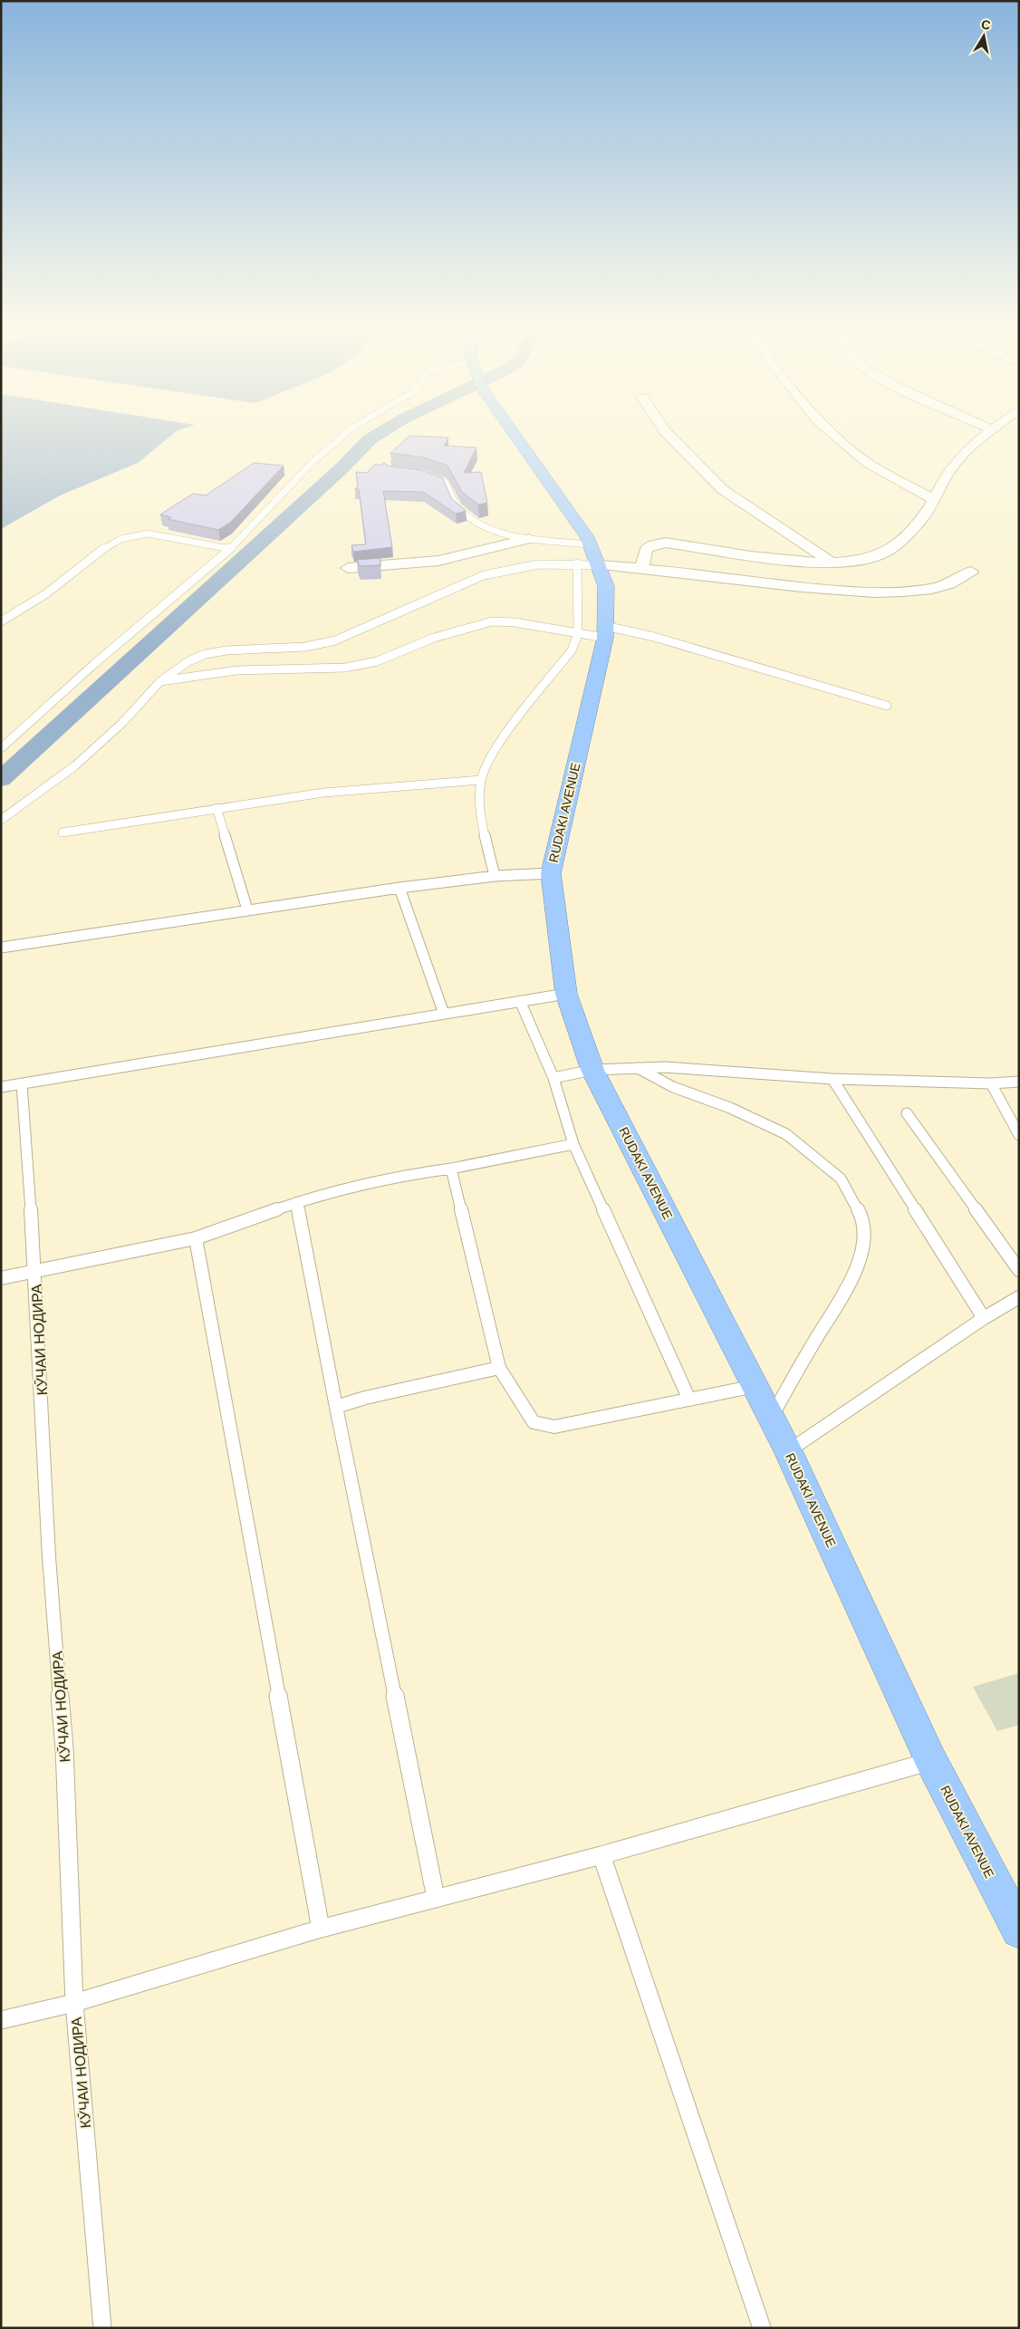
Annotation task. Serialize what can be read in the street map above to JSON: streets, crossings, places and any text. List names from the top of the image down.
{
  "streets": {
    "highway": ["RUDAKI AVENUE"],
    "lane": ["КӮЧАИ НОДИРА"]
  },
  "north": "top"
}
